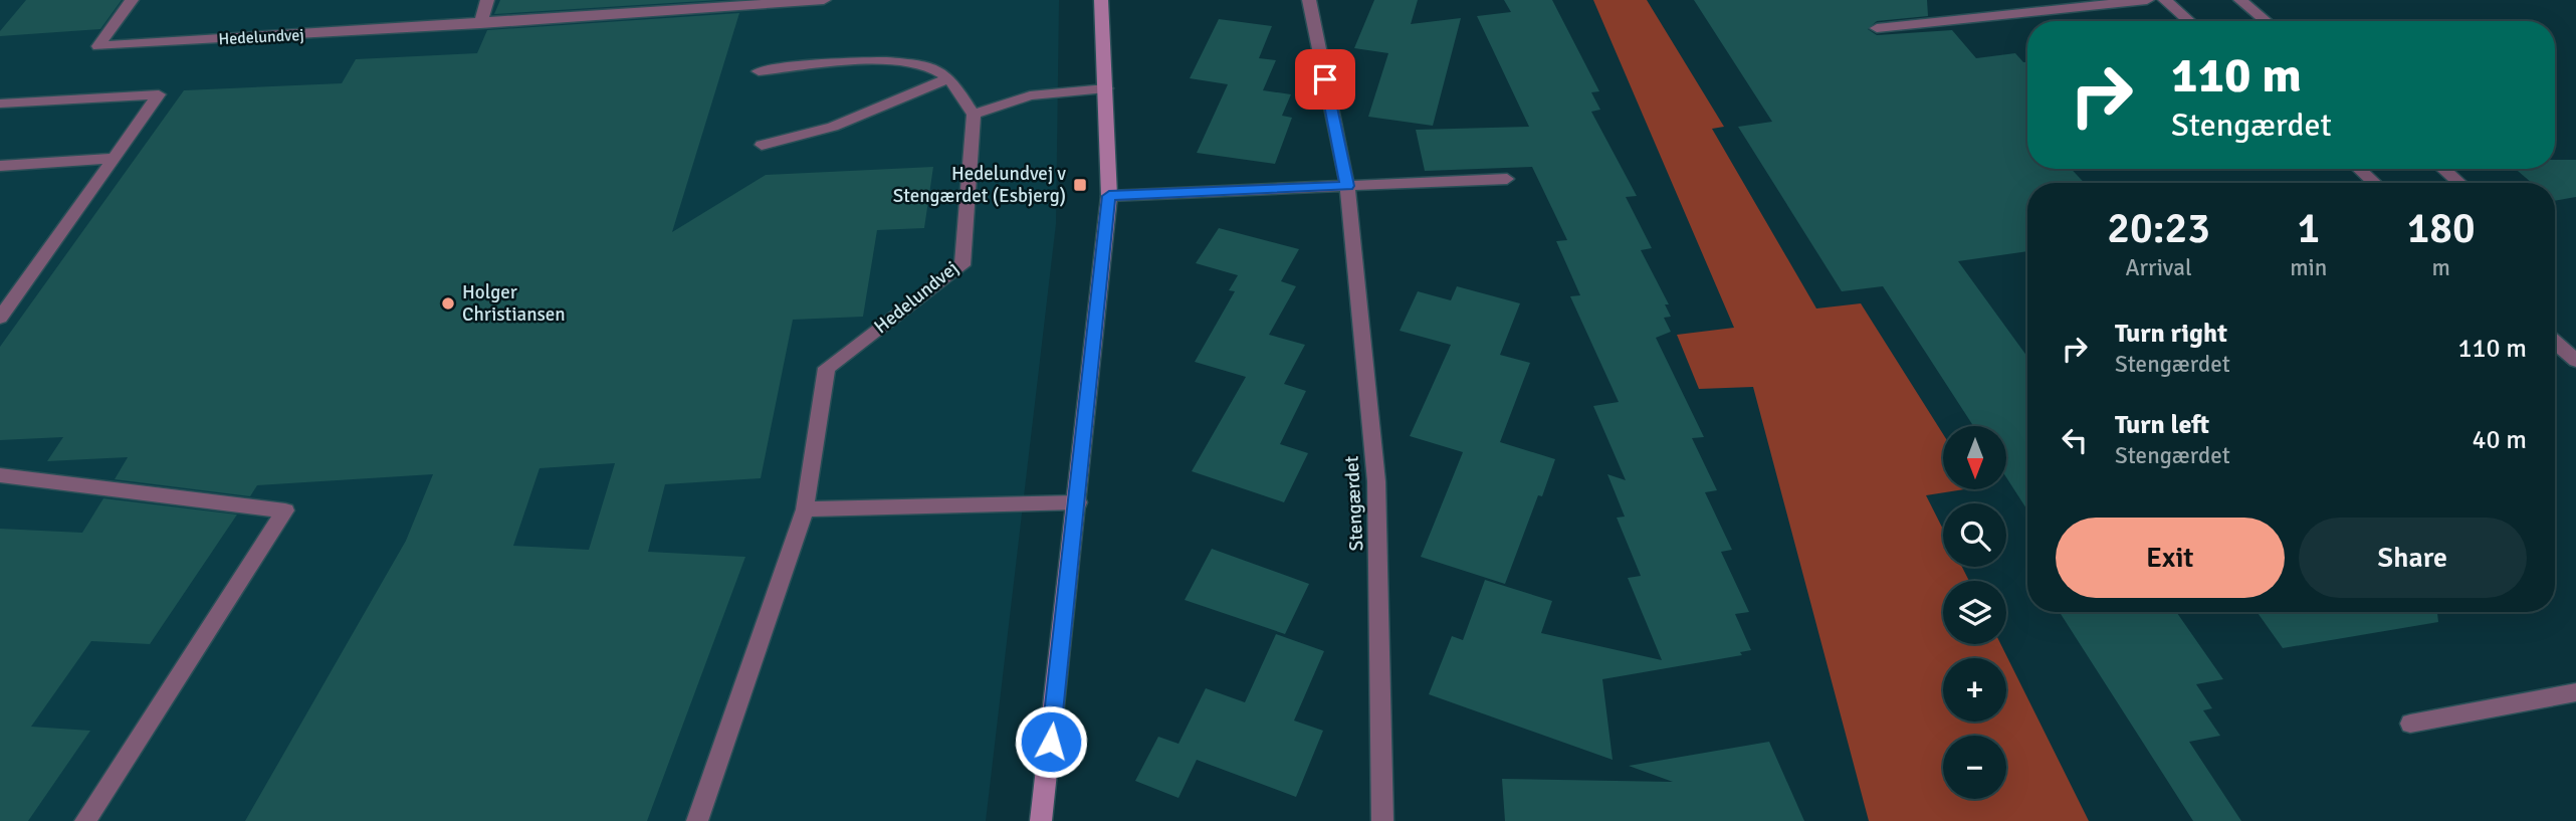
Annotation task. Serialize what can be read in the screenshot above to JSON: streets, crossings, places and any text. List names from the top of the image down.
{
  "streets": {
    "street": ["Hedelundvej", "Stengærdet"]
  },
  "places": {
    "transit": ["Hedelundvej v Stengærdet (Esbjerg)"],
    "other": ["Holger Christiansen"]
  },
  "north": "bottom",
  "page": {
    "turn": ["110 m", "Stengærdet"],
    "eta": [
      "20:23",
      "Arrival",
      "1",
      "min",
      "180",
      "m"
    ],
    "list": [
      {
        "name": "Turn right",
        "note": "Stengærdet",
        "value": "110 m"
      },
      {
        "name": "Turn left",
        "note": "Stengærdet",
        "value": "40 m"
      }
    ],
    "map_buttons": ["+", "−"],
    "buttons": ["Exit", "Share"]
  }
}
